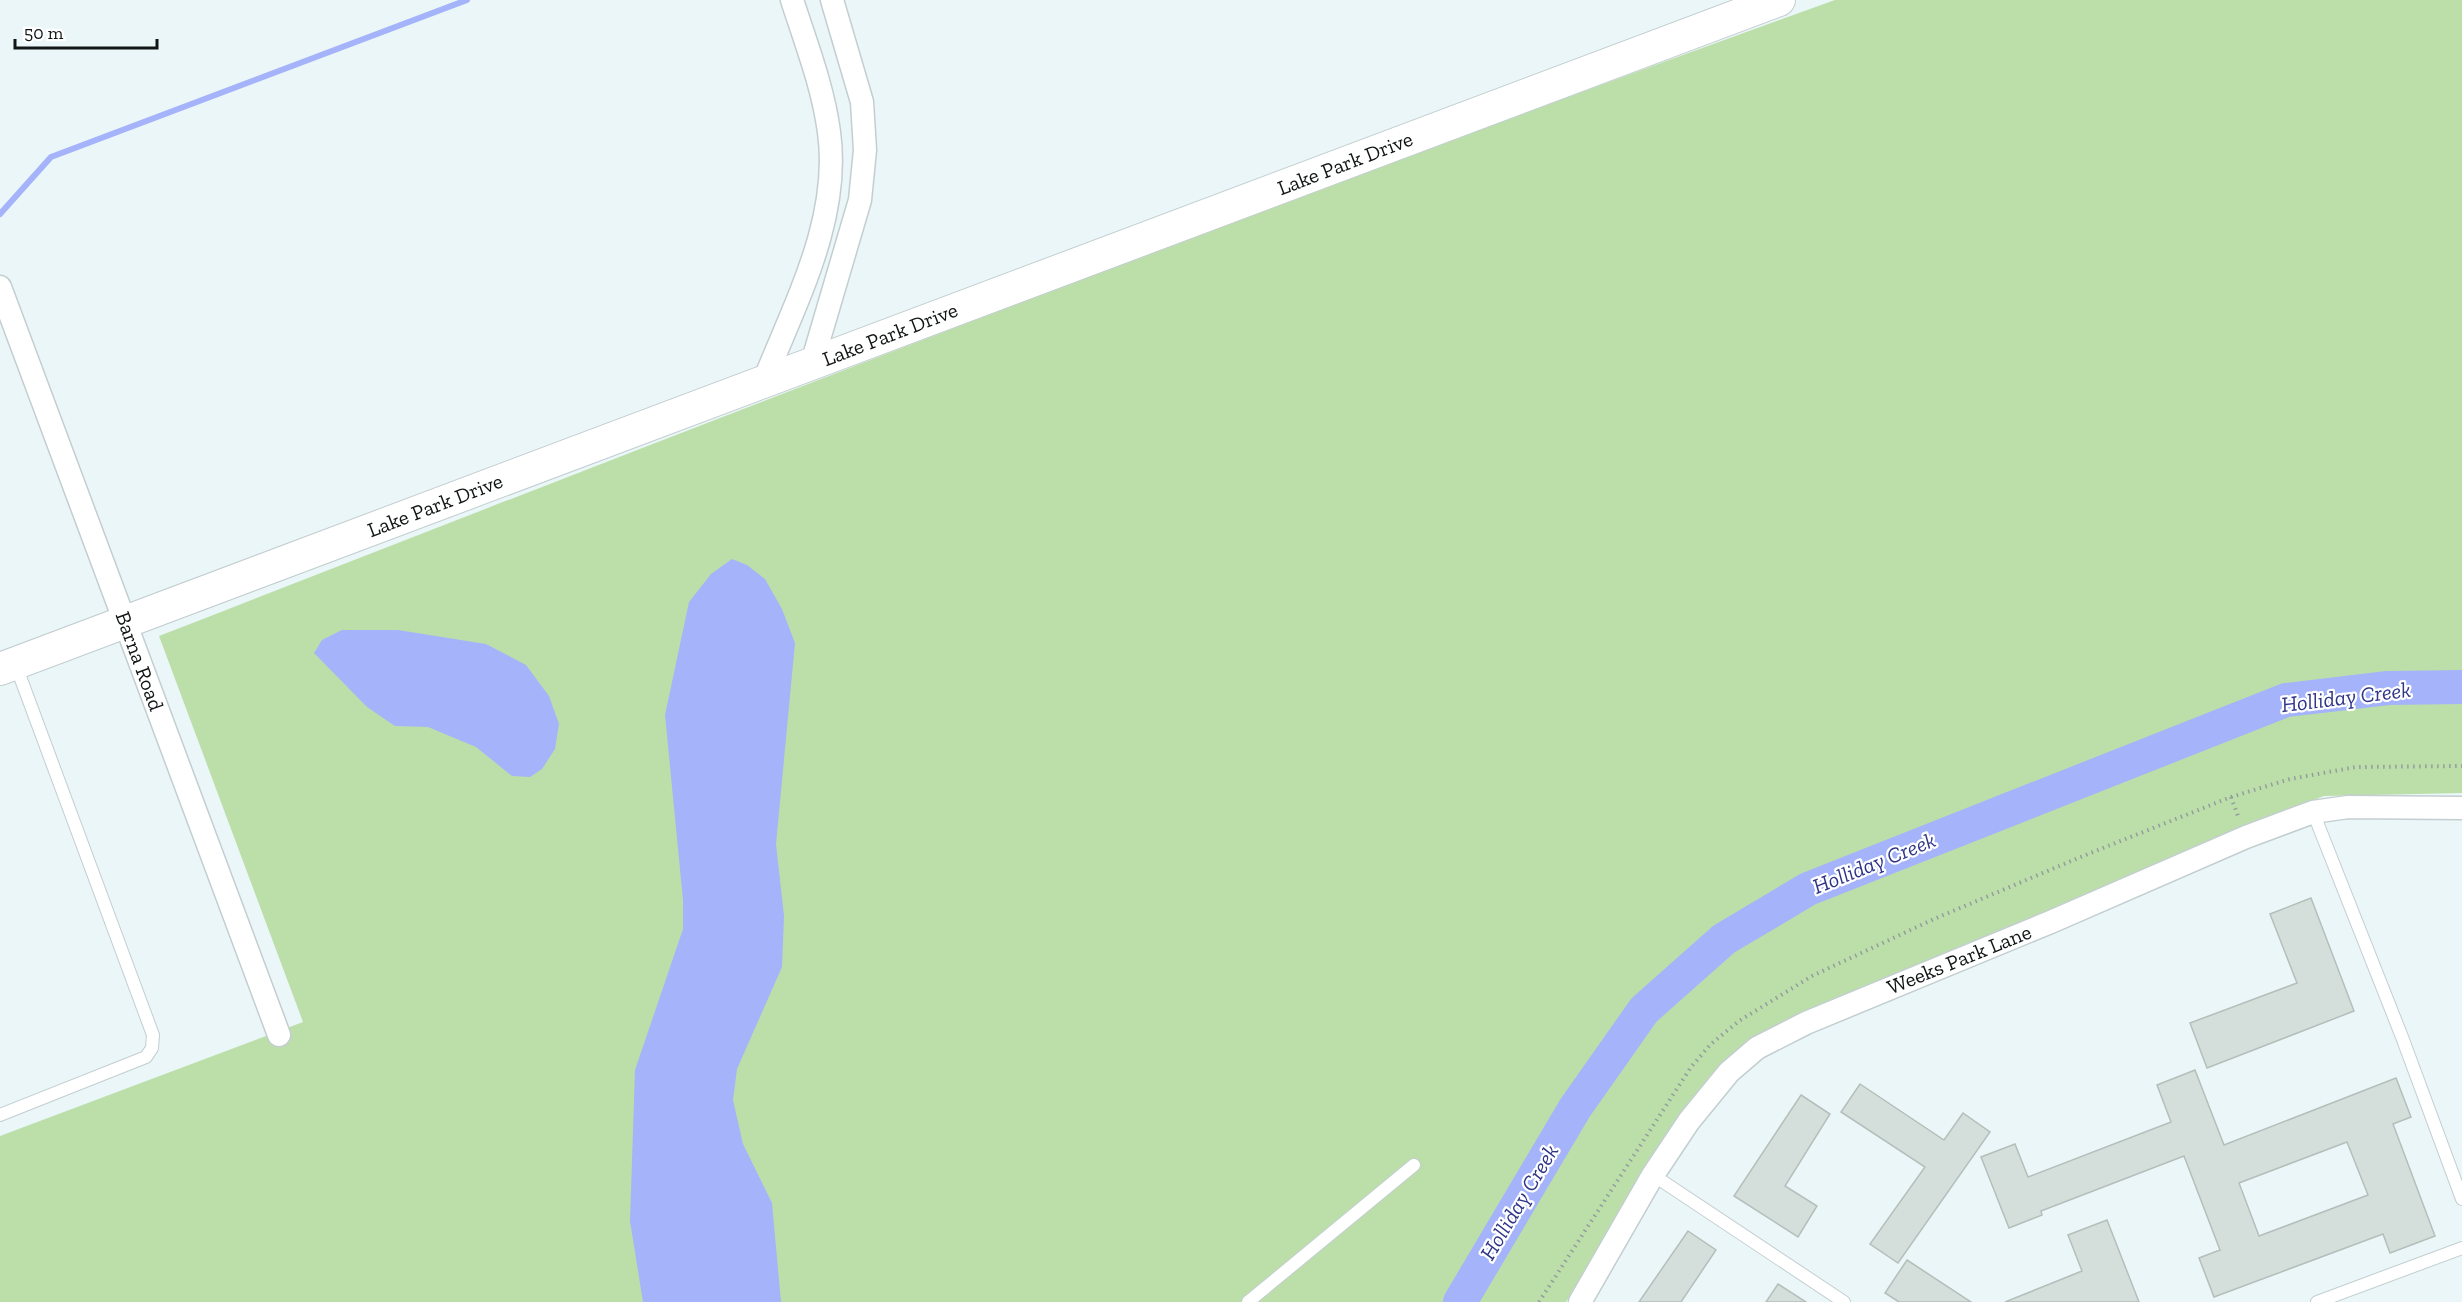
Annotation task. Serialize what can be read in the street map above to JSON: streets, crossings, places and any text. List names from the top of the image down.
{
  "streets": {
    "street": ["Lake Park Drive", "Barna Road", "Weeks Park Lane"]
  },
  "crossings": [
    ["Lake Park Drive", "Barna Road"]
  ],
  "water": ["Holliday Creek"],
  "scale_bar": "50 m"
}
